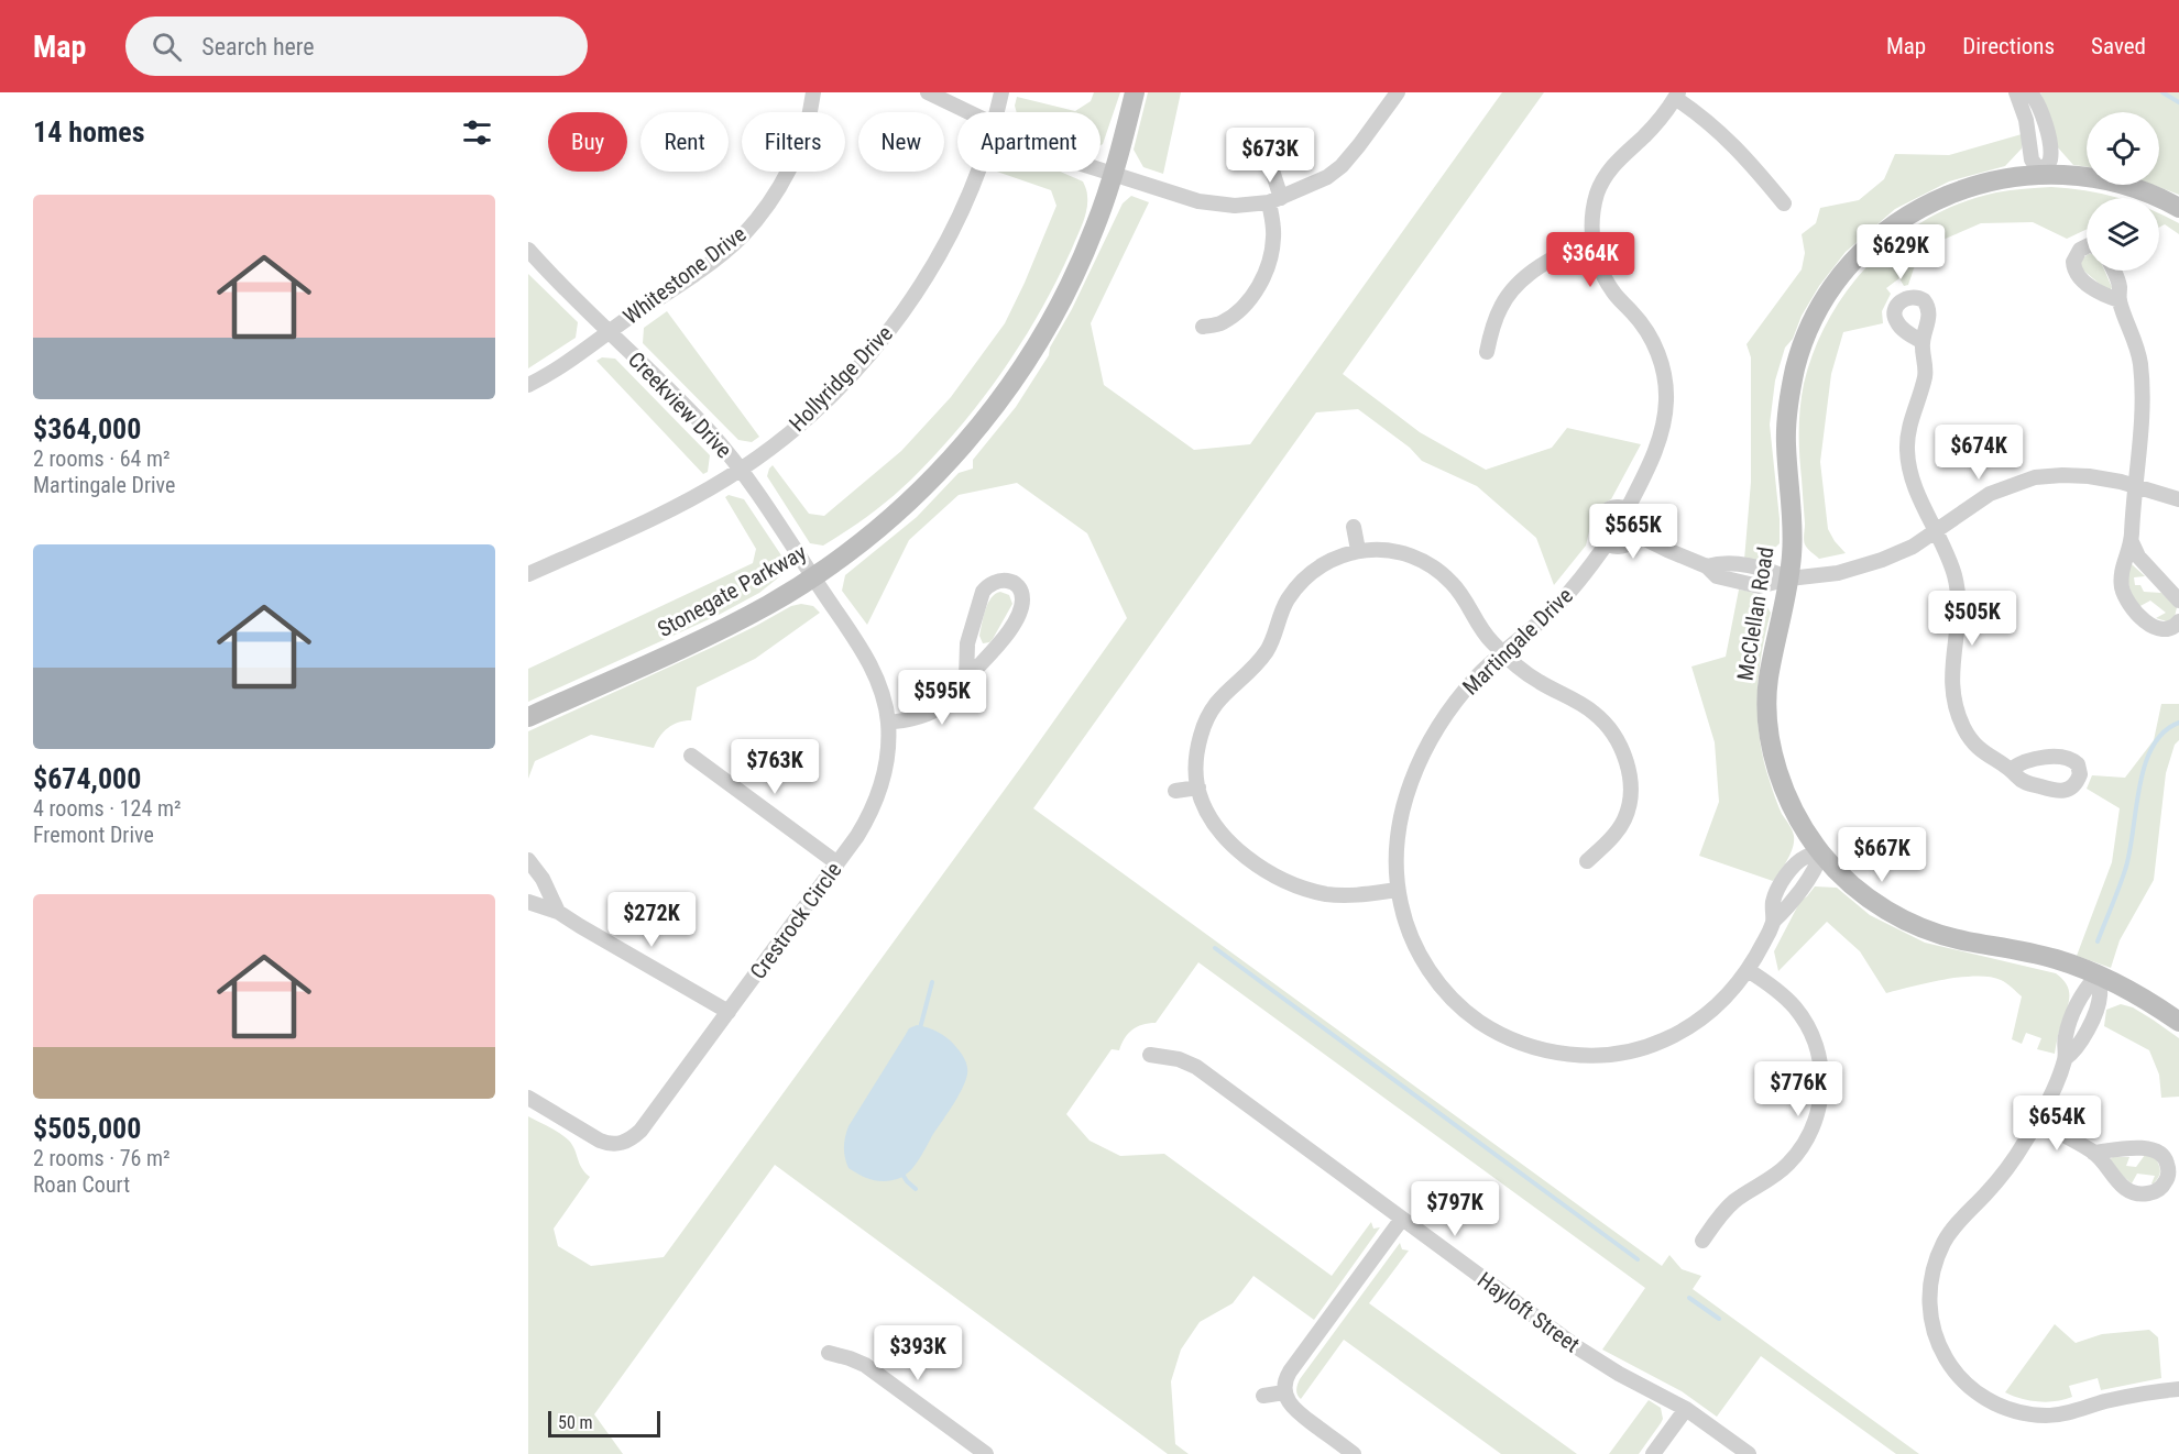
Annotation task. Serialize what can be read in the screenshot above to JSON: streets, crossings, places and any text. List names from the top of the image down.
{
  "streets": {
    "street": [
      "Whitestone Drive",
      "Hollyridge Drive",
      "Creekview Drive",
      "Stonegate Parkway",
      "McClellan Road",
      "Martingale Drive",
      "Crestrock Circle",
      "Hayloft Street"
    ]
  },
  "crossings": [
    ["Whitestone Drive", "Creekview Drive"],
    ["Hollyridge Drive", "Creekview Drive"],
    ["Creekview Drive", "Stonegate Parkway"],
    ["Creekview Drive", "Crestrock Circle"],
    ["Stonegate Parkway", "Crestrock Circle"],
    ["McClellan Road", "Martingale Drive"]
  ],
  "scale_bar": "50 m",
  "page": {
    "header": "Map",
    "search": "Search here",
    "nav": ["Map", "Directions", "Saved"],
    "heading": "14 homes",
    "chip": [
      "Buy",
      "Rent",
      "Filters",
      "New",
      "Apartment"
    ],
    "price": [
      "$673K",
      "$629K",
      "$364K",
      "$674K",
      "$565K",
      "$505K",
      "$595K",
      "$763K",
      "$667K",
      "$272K",
      "$776K",
      "$654K",
      "$797K",
      "$393K"
    ],
    "list": [
      {
        "name": "$364,000",
        "note": "2 rooms · 64 m² · Martingale Drive"
      },
      {
        "name": "$674,000",
        "note": "4 rooms · 124 m² · Fremont Drive"
      },
      {
        "name": "$505,000",
        "note": "2 rooms · 76 m² · Roan Court"
      }
    ],
    "scale": "50 m"
  }
}
